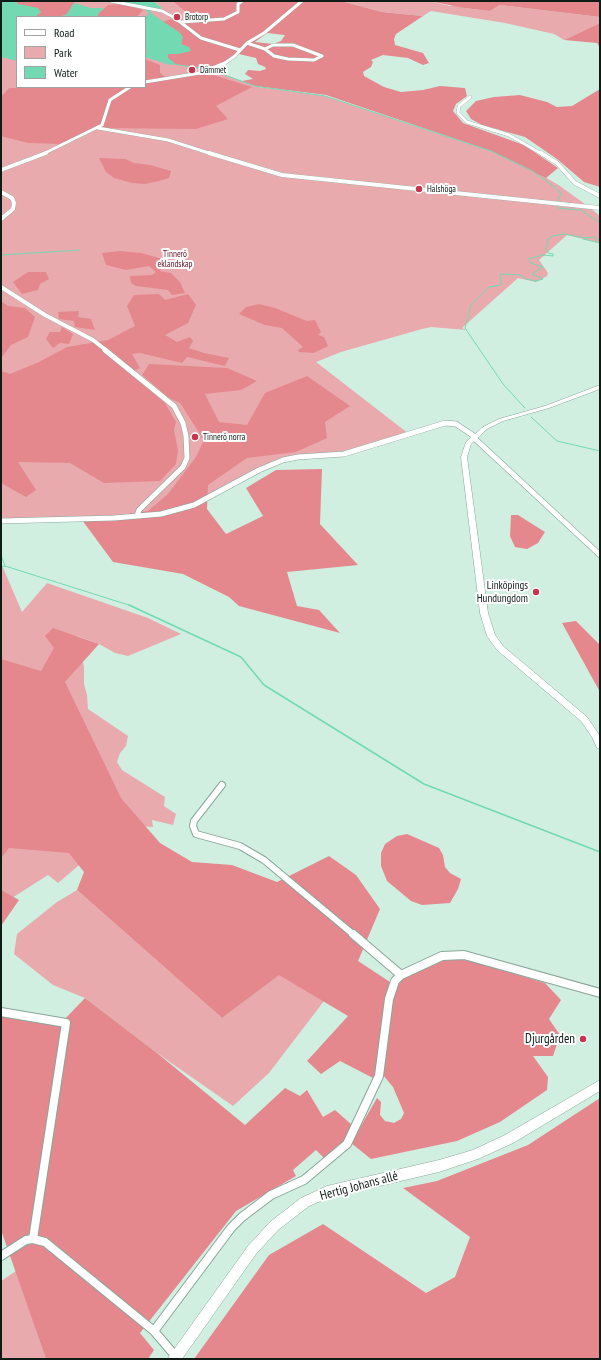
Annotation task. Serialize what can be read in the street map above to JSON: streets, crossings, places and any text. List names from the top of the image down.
{
  "streets": {
    "street": ["Hertig Johans allé"]
  },
  "parks": ["Tinnerö eklandskap"],
  "places": [
    "Brotorp",
    "Dämmet",
    "Halshöga",
    "Tinnerö norra",
    "Linköpings Hundungdom",
    "Djurgården"
  ],
  "legend": ["Road", "Park", "Water"]
}
